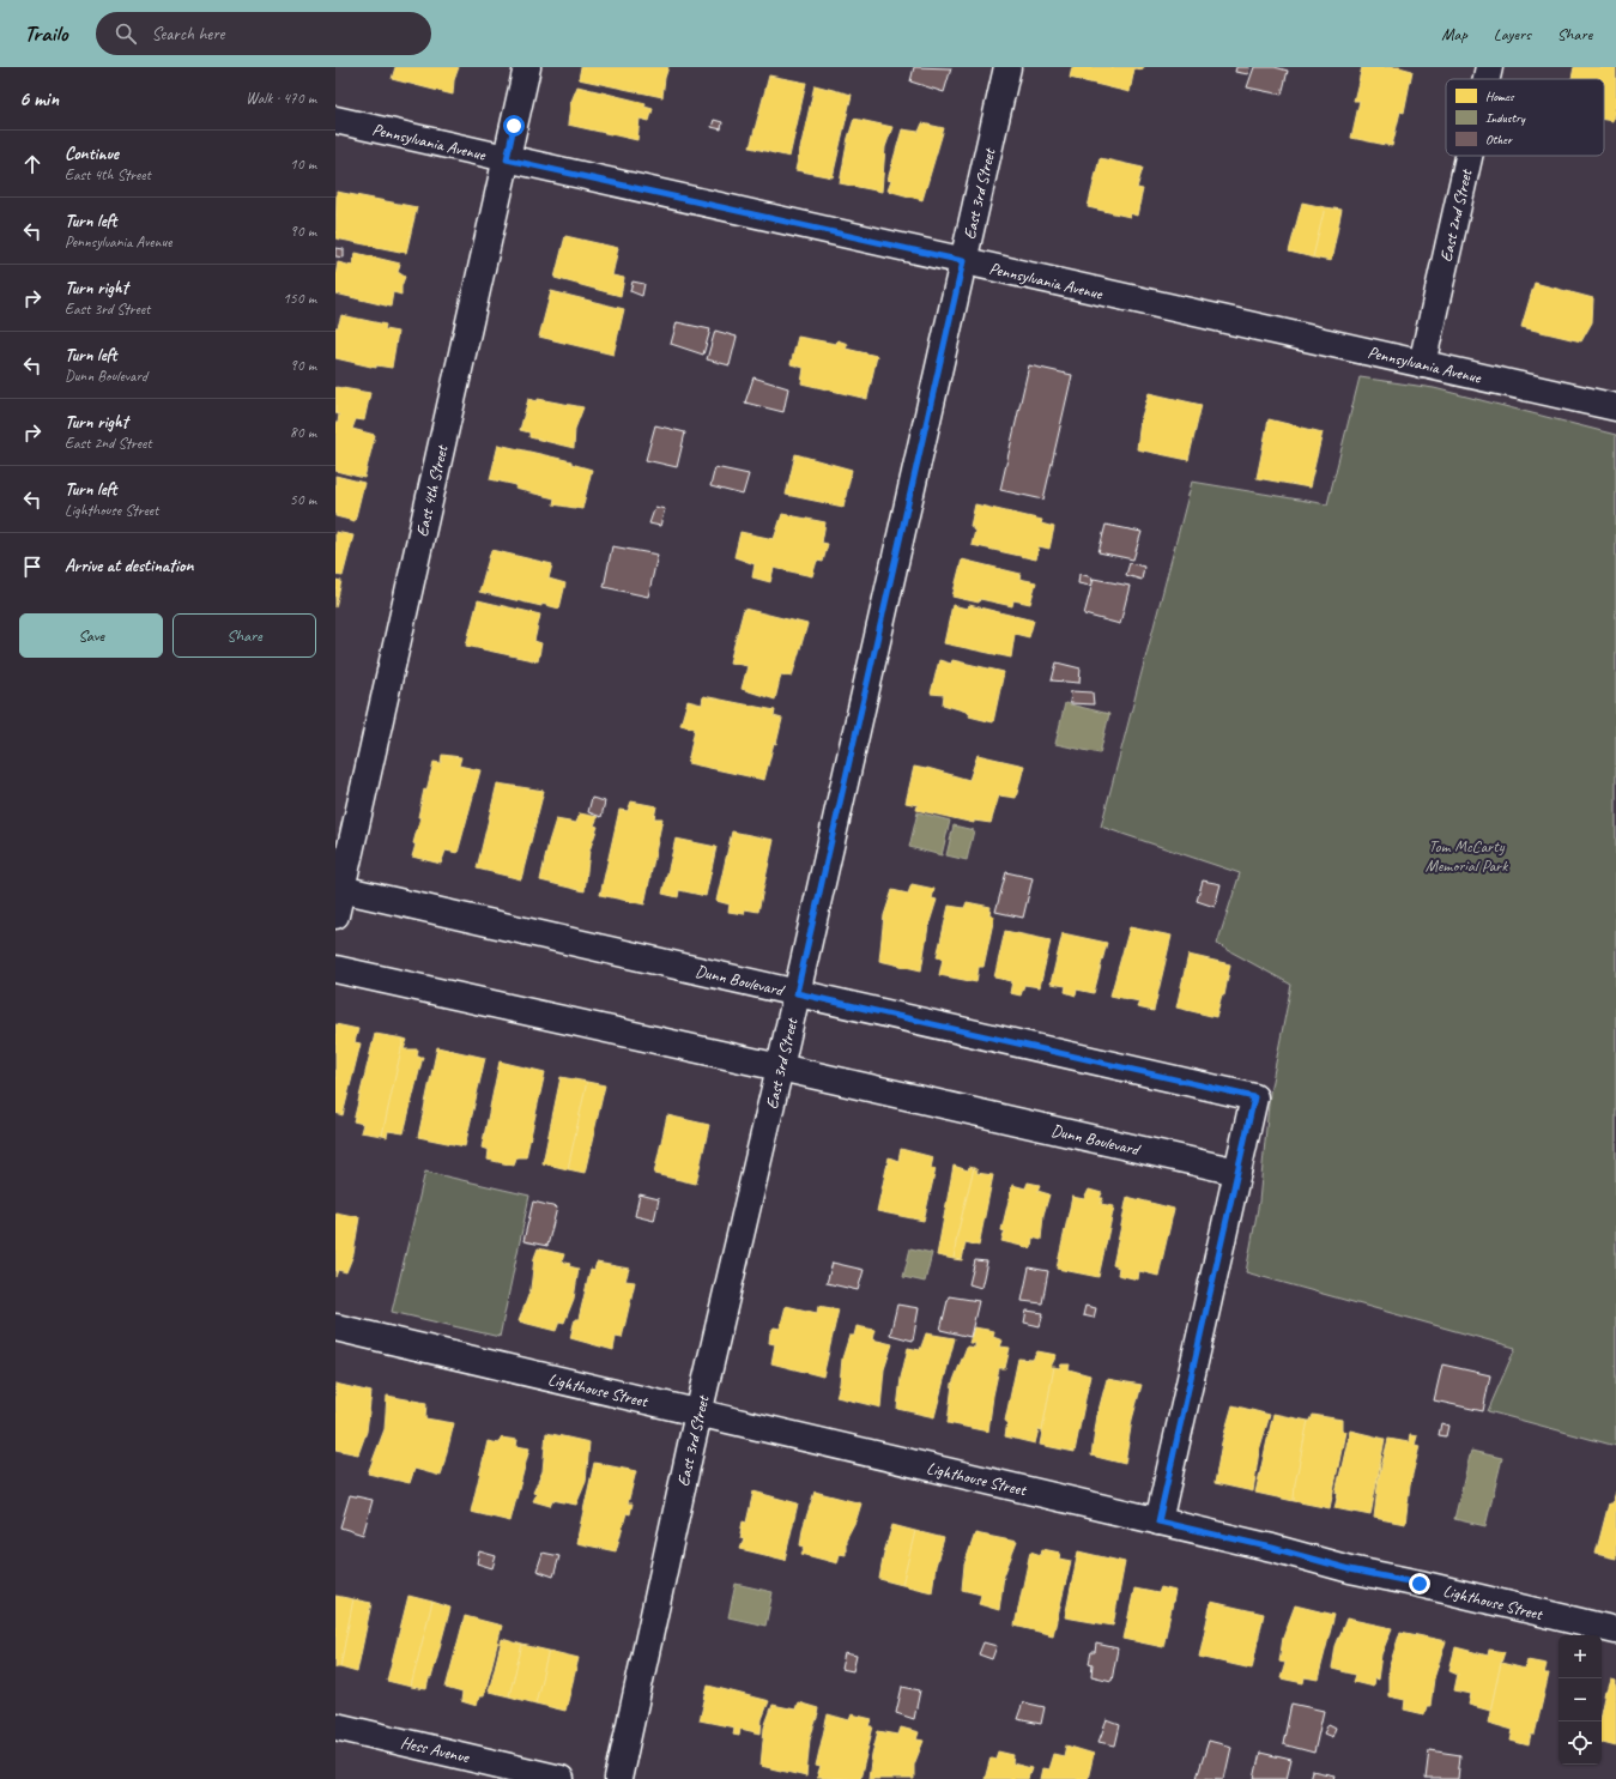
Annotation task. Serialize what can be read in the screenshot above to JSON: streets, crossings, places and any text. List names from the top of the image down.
{
  "streets": {
    "street": [
      "Pennsylvania Avenue",
      "East 3rd Street",
      "East 2nd Street",
      "East 4th Street",
      "Dunn Boulevard",
      "Lighthouse Street",
      "Hess Avenue"
    ]
  },
  "crossings": [
    ["Pennsylvania Avenue", "East 3rd Street"],
    ["Pennsylvania Avenue", "East 2nd Street"],
    ["Pennsylvania Avenue", "East 4th Street"],
    ["East 3rd Street", "Dunn Boulevard"],
    ["East 3rd Street", "Lighthouse Street"],
    ["East 4th Street", "Dunn Boulevard"]
  ],
  "parks": ["Tom McCarty Memorial Park"],
  "legend": ["Homes", "Industry", "Other"],
  "page": {
    "header": "Trailo",
    "search": "Search here",
    "nav": ["Map", "Layers", "Share"],
    "heading": ["6 min", "Walk · 470 m"],
    "list": [
      ["Continue", "East 4th Street", "10 m"],
      ["Turn left", "Pennsylvania Avenue", "90 m"],
      ["Turn right", "East 3rd Street", "150 m"],
      ["Turn left", "Dunn Boulevard", "90 m"],
      ["Turn right", "East 2nd Street", "80 m"],
      ["Turn left", "Lighthouse Street", "50 m"],
      "Arrive at destination"
    ],
    "buttons": ["Save", "Share"],
    "map_buttons": ["+", "−"]
  }
}
